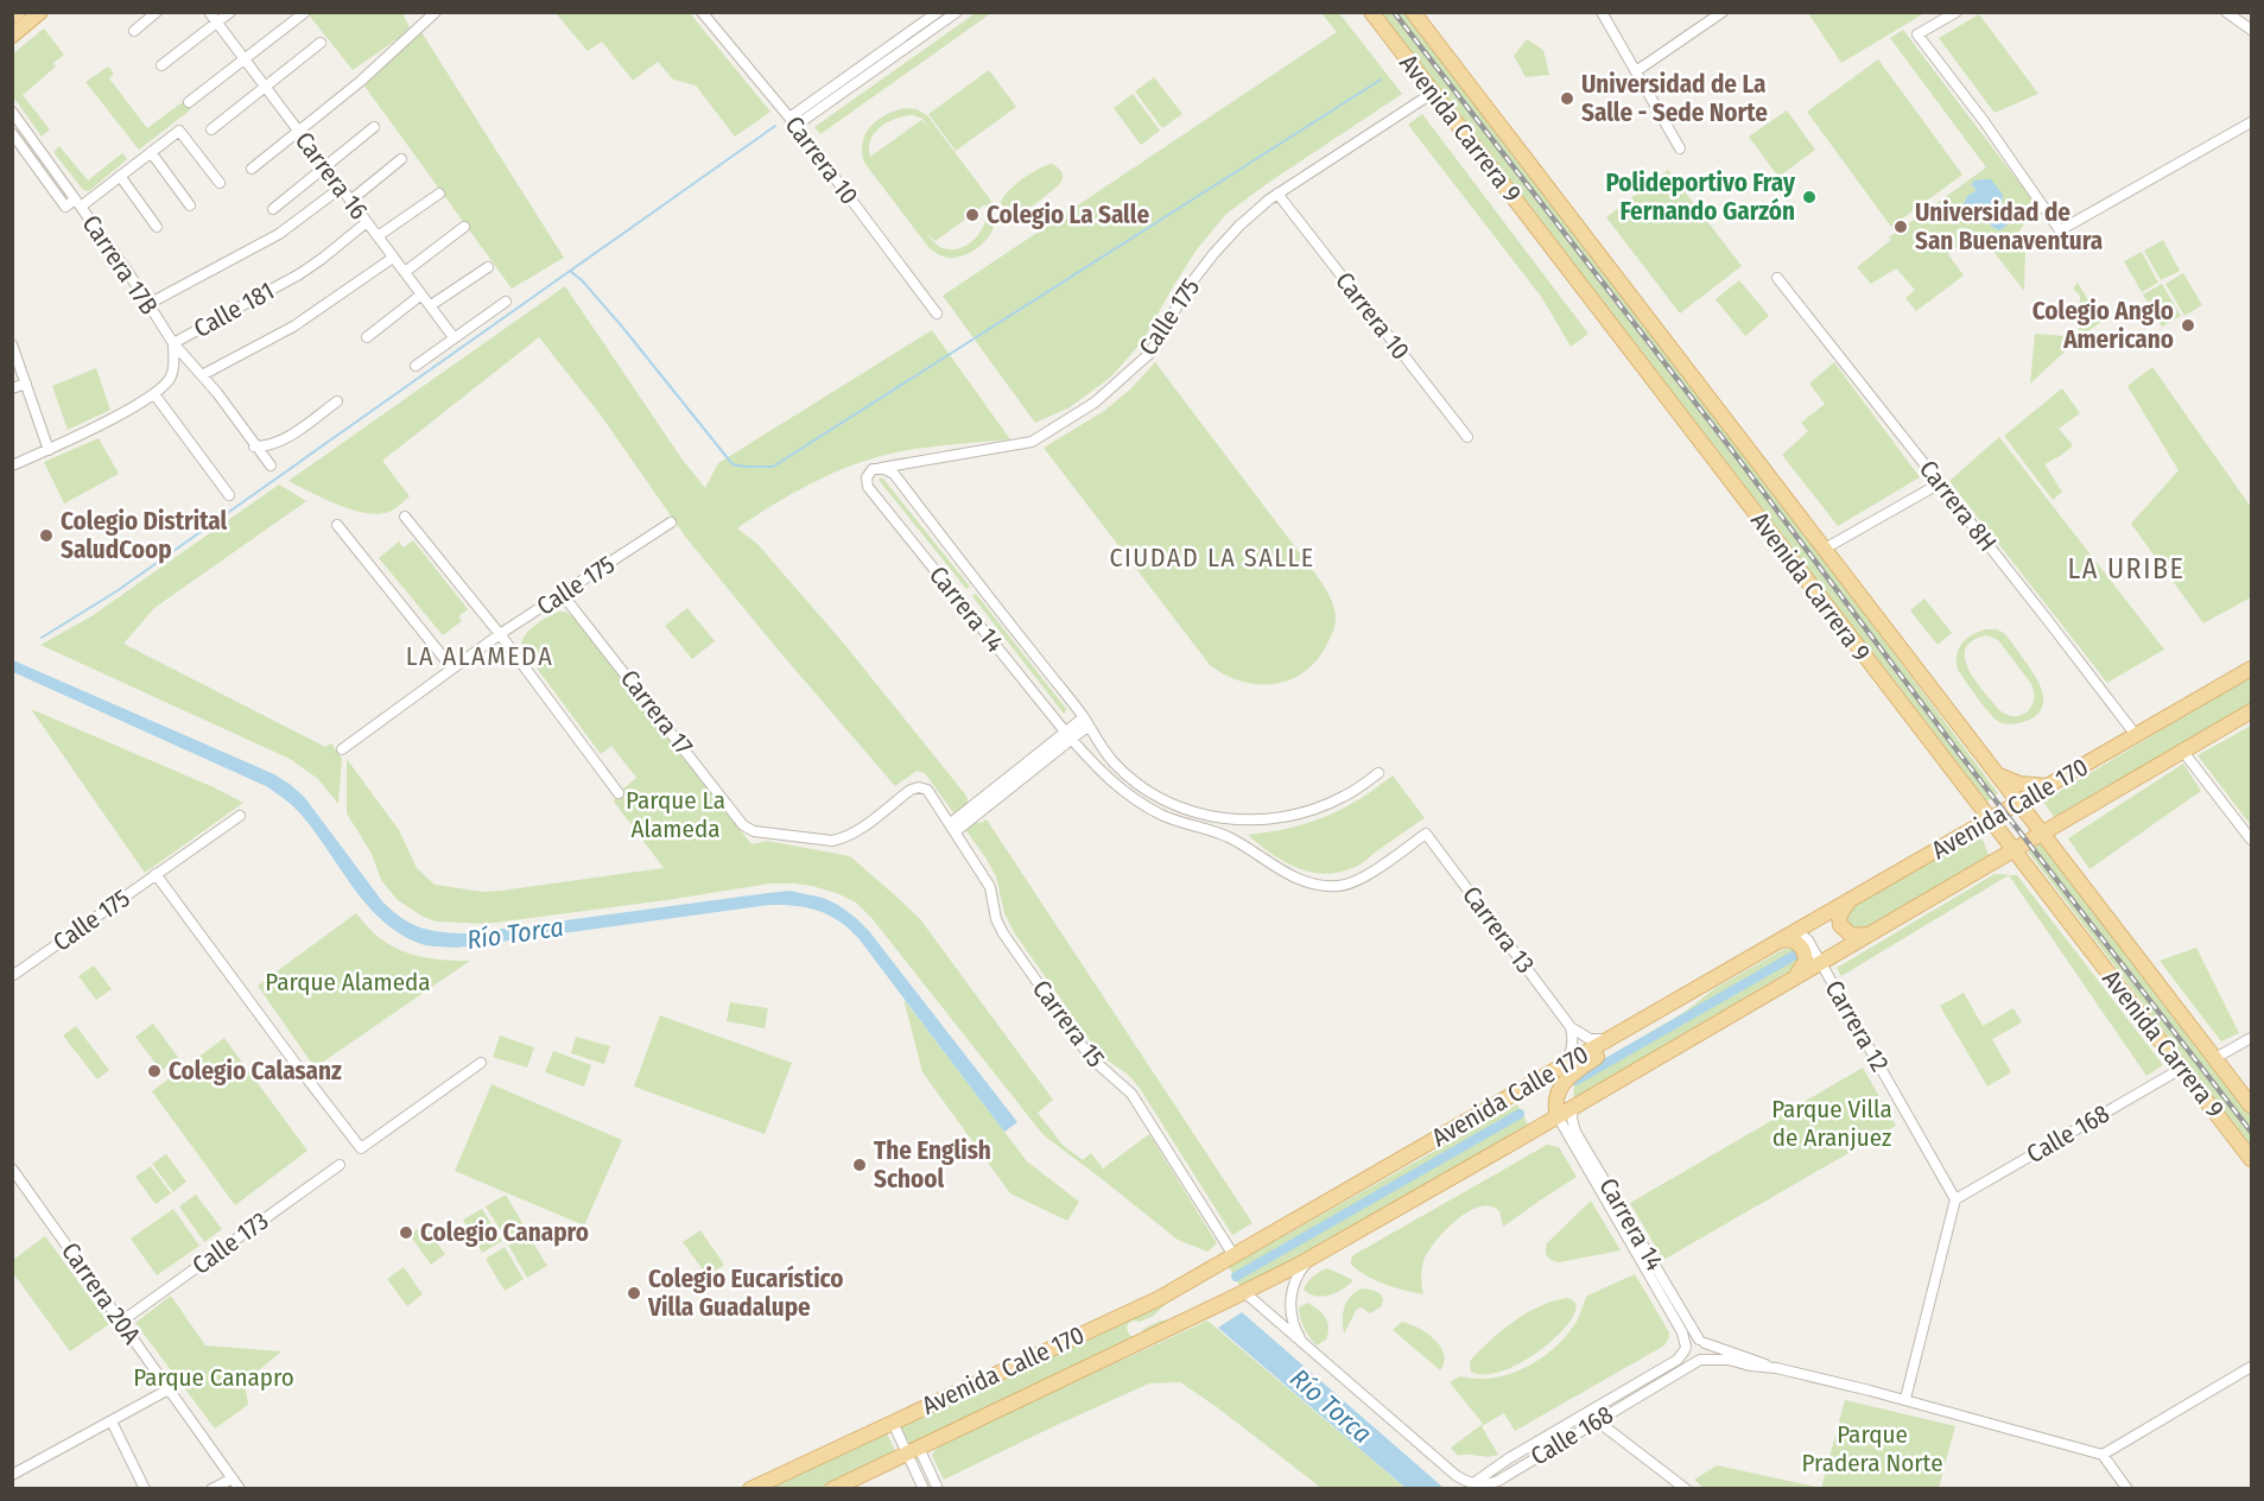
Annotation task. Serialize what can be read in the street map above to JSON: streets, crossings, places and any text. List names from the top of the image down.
{
  "streets": {
    "main road": ["Avenida Carrera 9", "Avenida Calle 170"],
    "street": [
      "Carrera 10",
      "Carrera 16",
      "Carrera 17B",
      "Calle 181",
      "Calle 175",
      "Carrera 8H",
      "Carrera 14",
      "Carrera 17",
      "Carrera 13",
      "Carrera 15",
      "Carrera 12",
      "Calle 168",
      "Calle 173",
      "Carrera 20A"
    ]
  },
  "crossings": [
    ["Avenida Carrera 9", "Calle 175"],
    ["Avenida Carrera 9", "Avenida Calle 170"],
    ["Avenida Carrera 9", "Calle 168"],
    ["Carrera 10", "Calle 175"],
    ["Carrera 16", "Calle 181"],
    ["Carrera 17B", "Calle 181"],
    ["Calle 175", "Carrera 14"],
    ["Calle 175", "Carrera 17"],
    ["Carrera 8H", "Avenida Calle 170"],
    ["Carrera 14", "Avenida Calle 170"],
    ["Carrera 14", "Carrera 13"],
    ["Carrera 14", "Calle 168"],
    ["Carrera 17", "Carrera 15"],
    ["Avenida Calle 170", "Carrera 15"],
    ["Avenida Calle 170", "Carrera 12"],
    ["Carrera 12", "Calle 168"],
    ["Calle 173", "Carrera 20A"]
  ],
  "districts": ["CIUDAD LA SALLE", "LA URIBE", "LA ALAMEDA"],
  "water": ["Río Torca"],
  "parks": [
    "Parque La Alameda",
    "Parque Alameda",
    "Parque Villa de Aranjuez",
    "Parque Canapro",
    "Parque Pradera Norte"
  ],
  "places": [
    "Universidad de La Salle - Sede Norte",
    "Polideportivo Fray Fernando Garzón",
    "Colegio La Salle",
    "Universidad de San Buenaventura",
    "Colegio Anglo Americano",
    "Colegio Distrital SaludCoop",
    "Colegio Calasanz",
    "The English School",
    "Colegio Canapro",
    "Colegio Eucarístico Villa Guadalupe"
  ]
}
